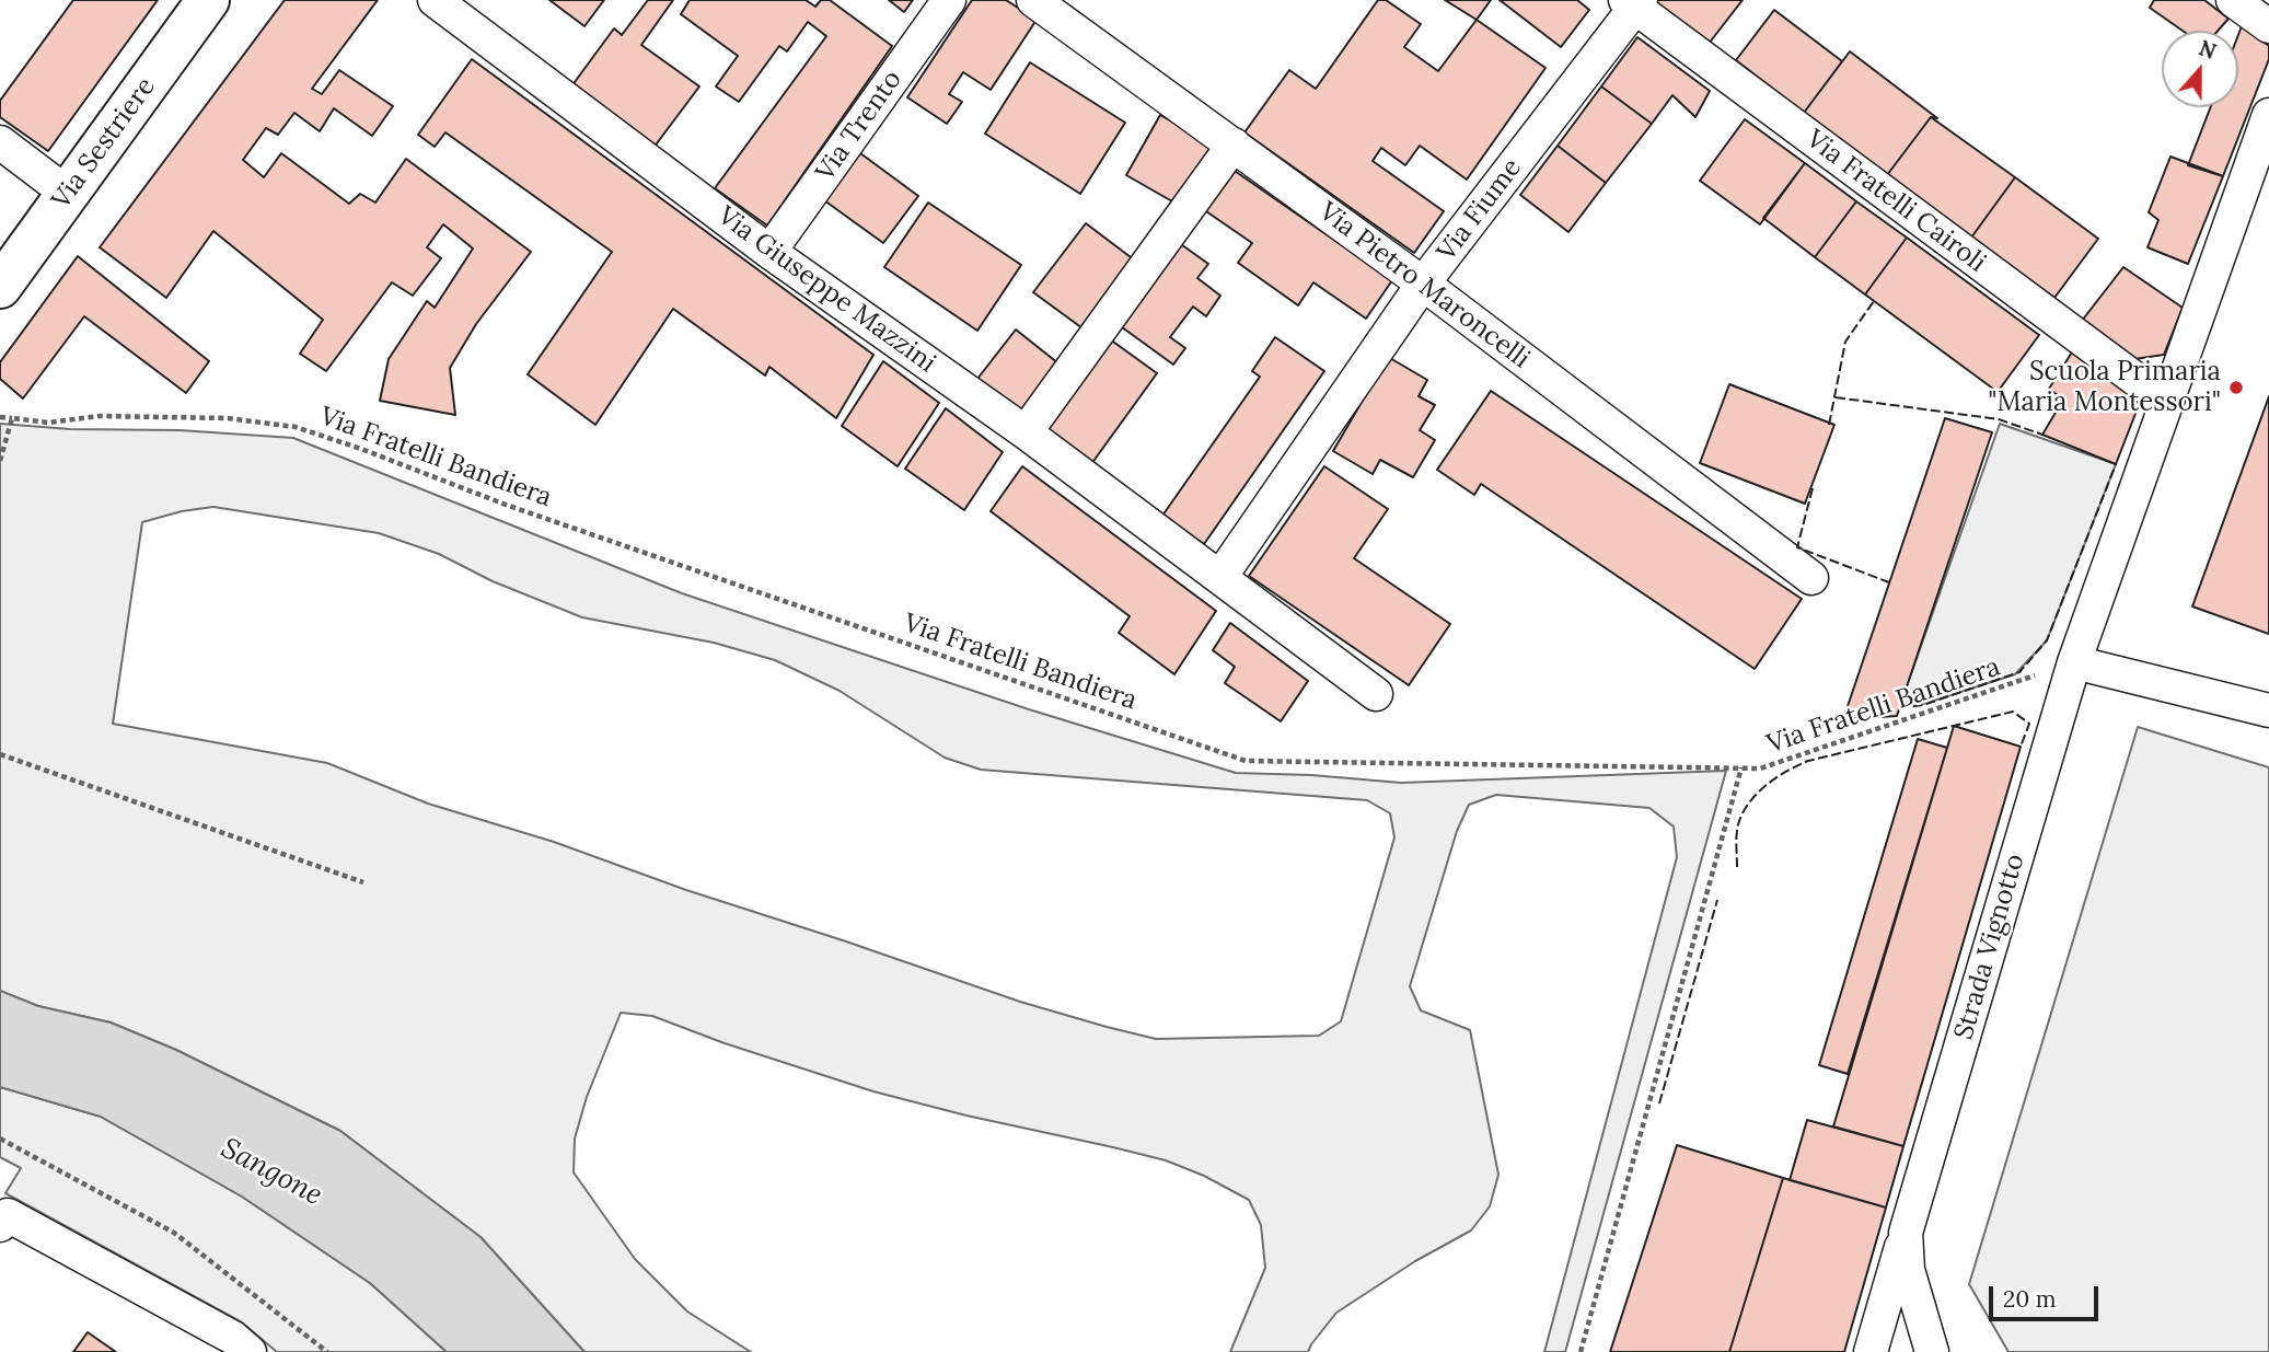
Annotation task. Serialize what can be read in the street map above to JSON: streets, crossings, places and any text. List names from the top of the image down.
{
  "streets": {
    "main road": ["Via Sestriere"],
    "street": [
      "Via Trento",
      "Via Fratelli Cairoli",
      "Via Fiume",
      "Via Pietro Maroncelli",
      "Via Giuseppe Mazzini",
      "Strada Vignotto"
    ],
    "path": ["Via Fratelli Bandiera"]
  },
  "crossings": [
    ["Via Trento", "Via Giuseppe Mazzini"],
    ["Via Fratelli Cairoli", "Via Fiume"],
    ["Via Fratelli Cairoli", "Strada Vignotto"],
    ["Via Fiume", "Via Pietro Maroncelli"],
    ["Via Fiume", "Via Giuseppe Mazzini"],
    ["Via Fratelli Bandiera", "Strada Vignotto"]
  ],
  "water": ["Sangone"],
  "places": ["Scuola Primaria \"Maria Montessori\""],
  "scale_bar": "20 m",
  "north": "top"
}
